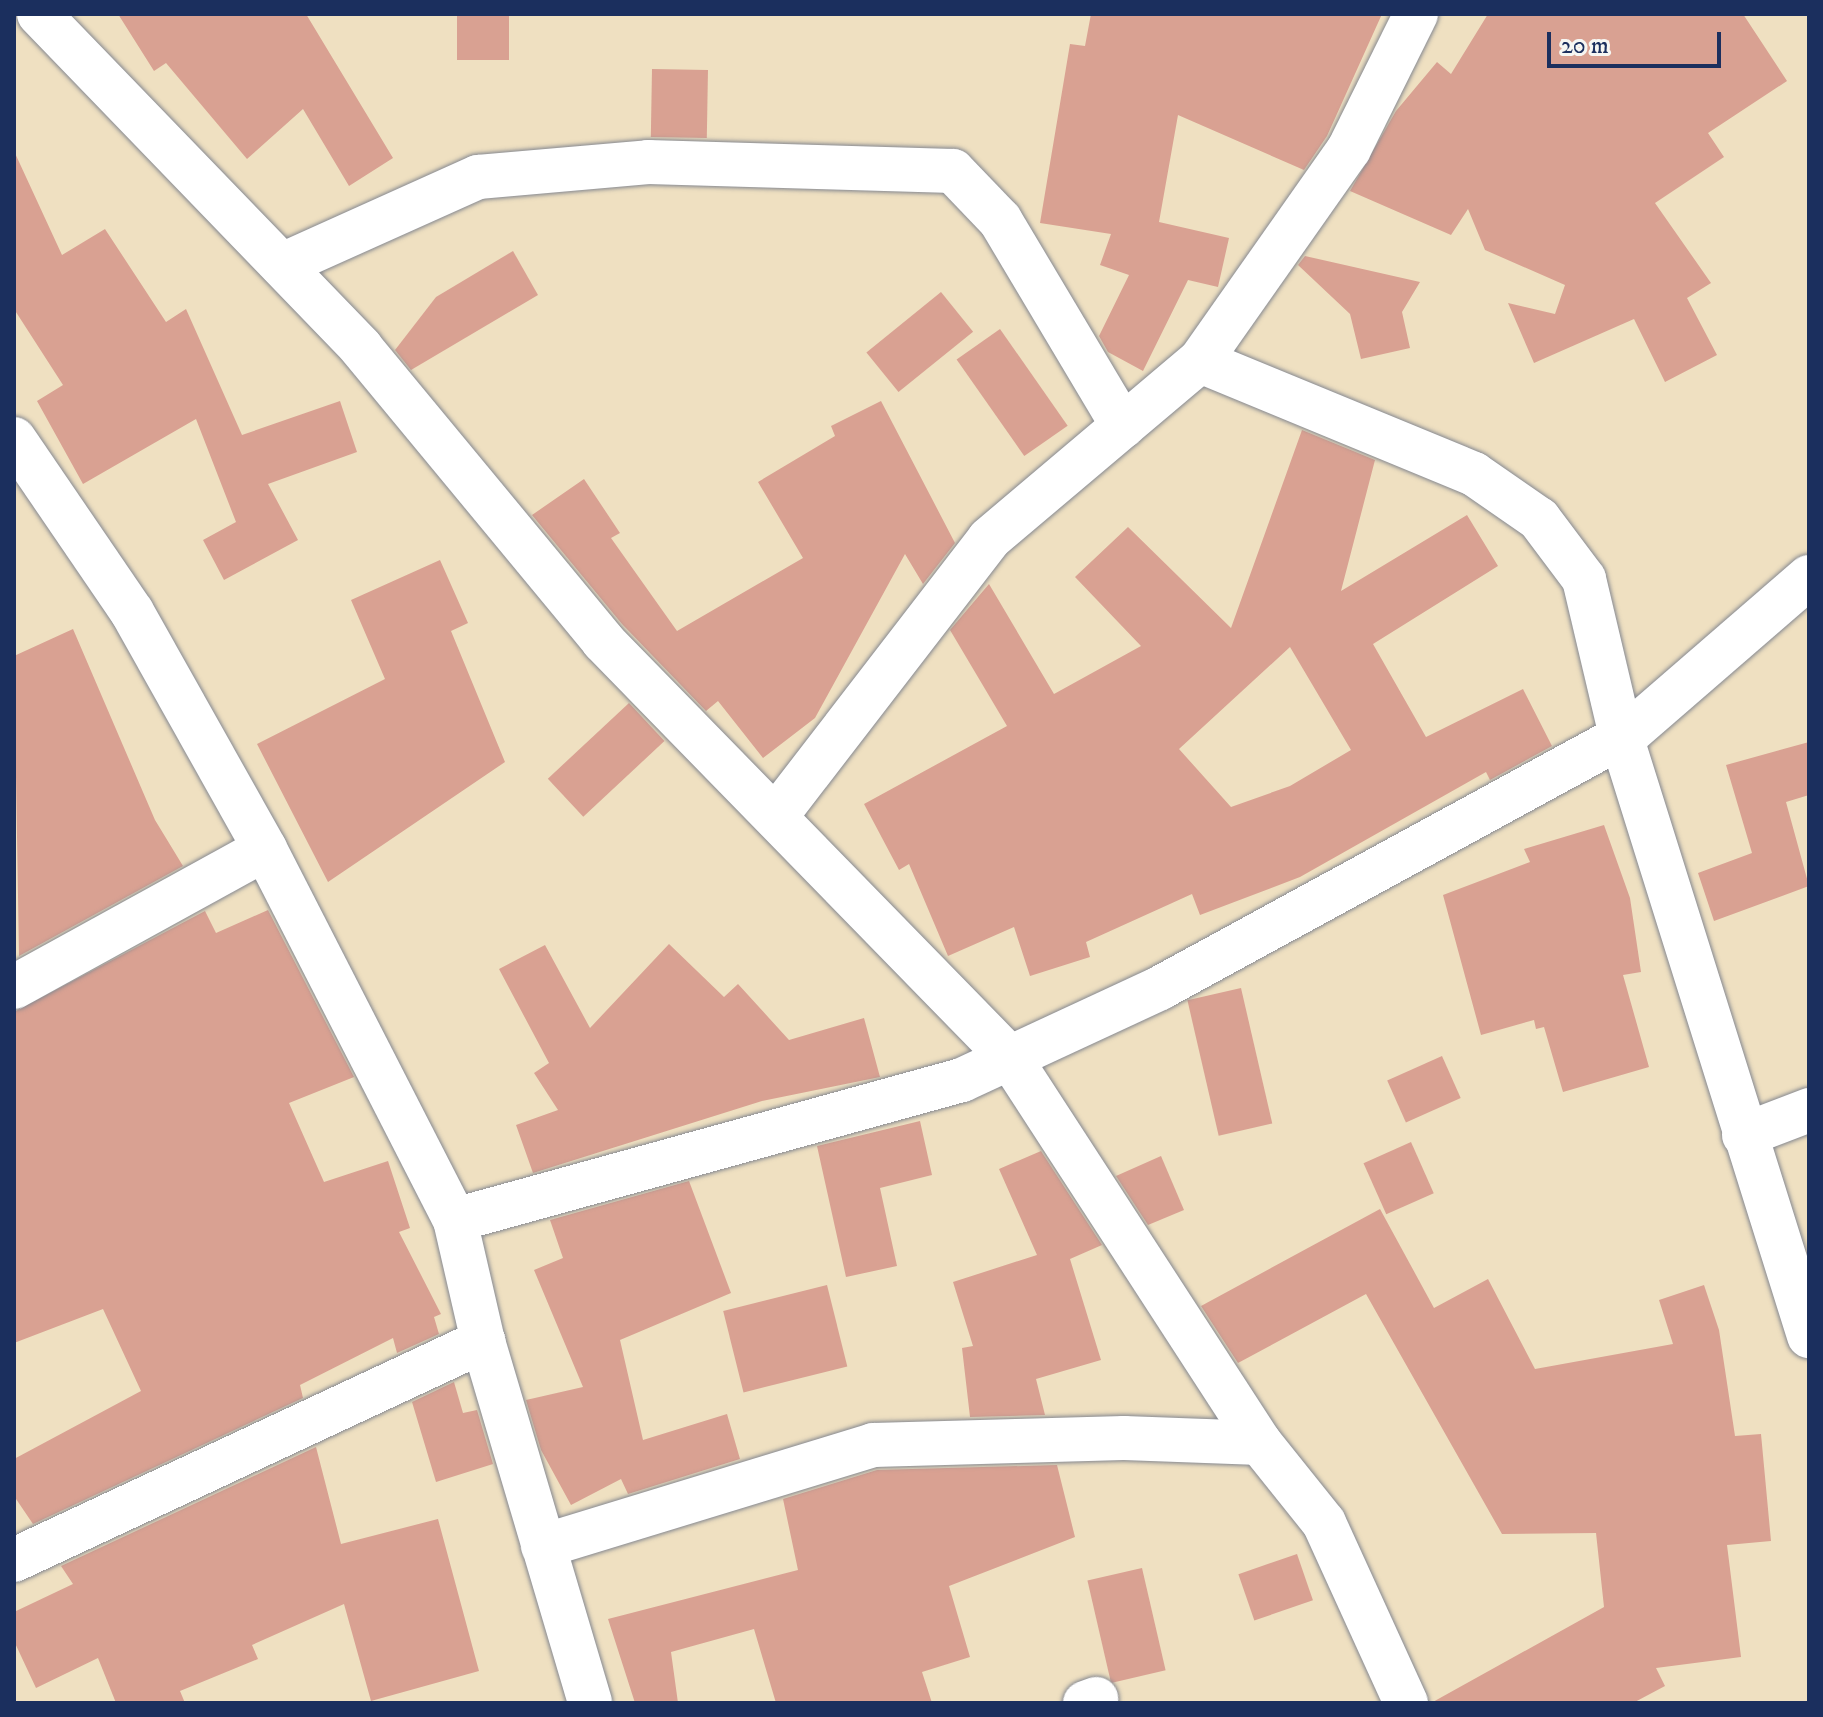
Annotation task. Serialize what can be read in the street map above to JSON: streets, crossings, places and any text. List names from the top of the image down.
{
  "scale_bar": "20 m"
}
